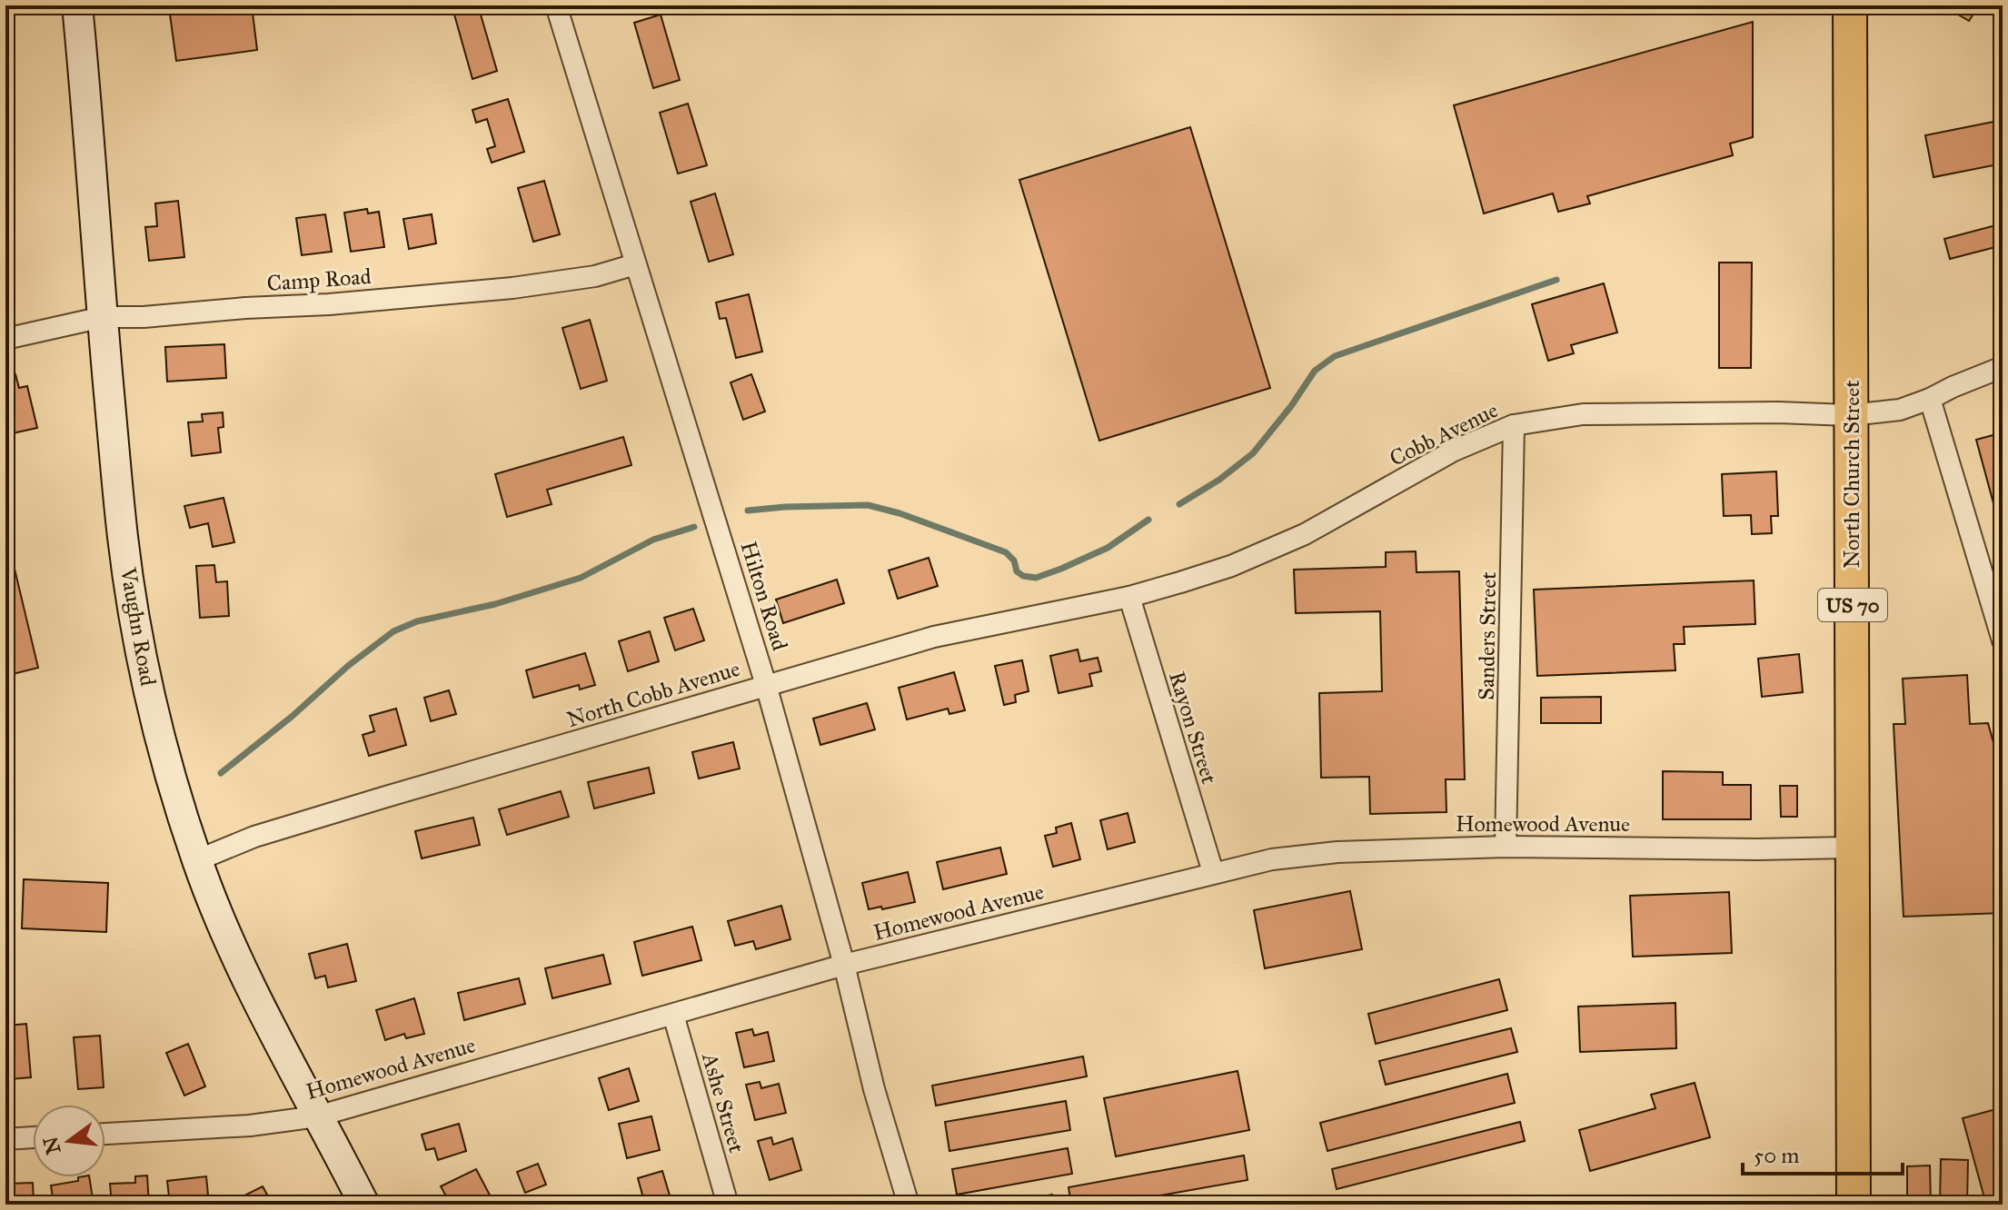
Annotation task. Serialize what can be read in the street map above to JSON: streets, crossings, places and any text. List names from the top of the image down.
{
  "streets": {
    "main road": ["North Church Street", "US 70"],
    "street": [
      "Camp Road",
      "Cobb Avenue",
      "Hilton Road",
      "Vaughn Road",
      "Sanders Street",
      "North Cobb Avenue",
      "Rayon Street",
      "Homewood Avenue",
      "Ashe Street"
    ]
  },
  "crossings": [
    ["Camp Road", "Hilton Road"],
    ["Camp Road", "Vaughn Road"],
    ["Cobb Avenue", "North Church Street"],
    ["Cobb Avenue", "Sanders Street"],
    ["Cobb Avenue", "North Cobb Avenue"],
    ["Cobb Avenue", "Rayon Street"],
    ["North Church Street", "Homewood Avenue"],
    ["Hilton Road", "North Cobb Avenue"],
    ["Hilton Road", "Homewood Avenue"],
    ["Vaughn Road", "North Cobb Avenue"],
    ["Vaughn Road", "Homewood Avenue"],
    ["Sanders Street", "Homewood Avenue"],
    ["North Cobb Avenue", "Rayon Street"],
    ["Rayon Street", "Homewood Avenue"],
    ["Homewood Avenue", "Ashe Street"]
  ],
  "scale_bar": "50 m",
  "north": "left"
}
